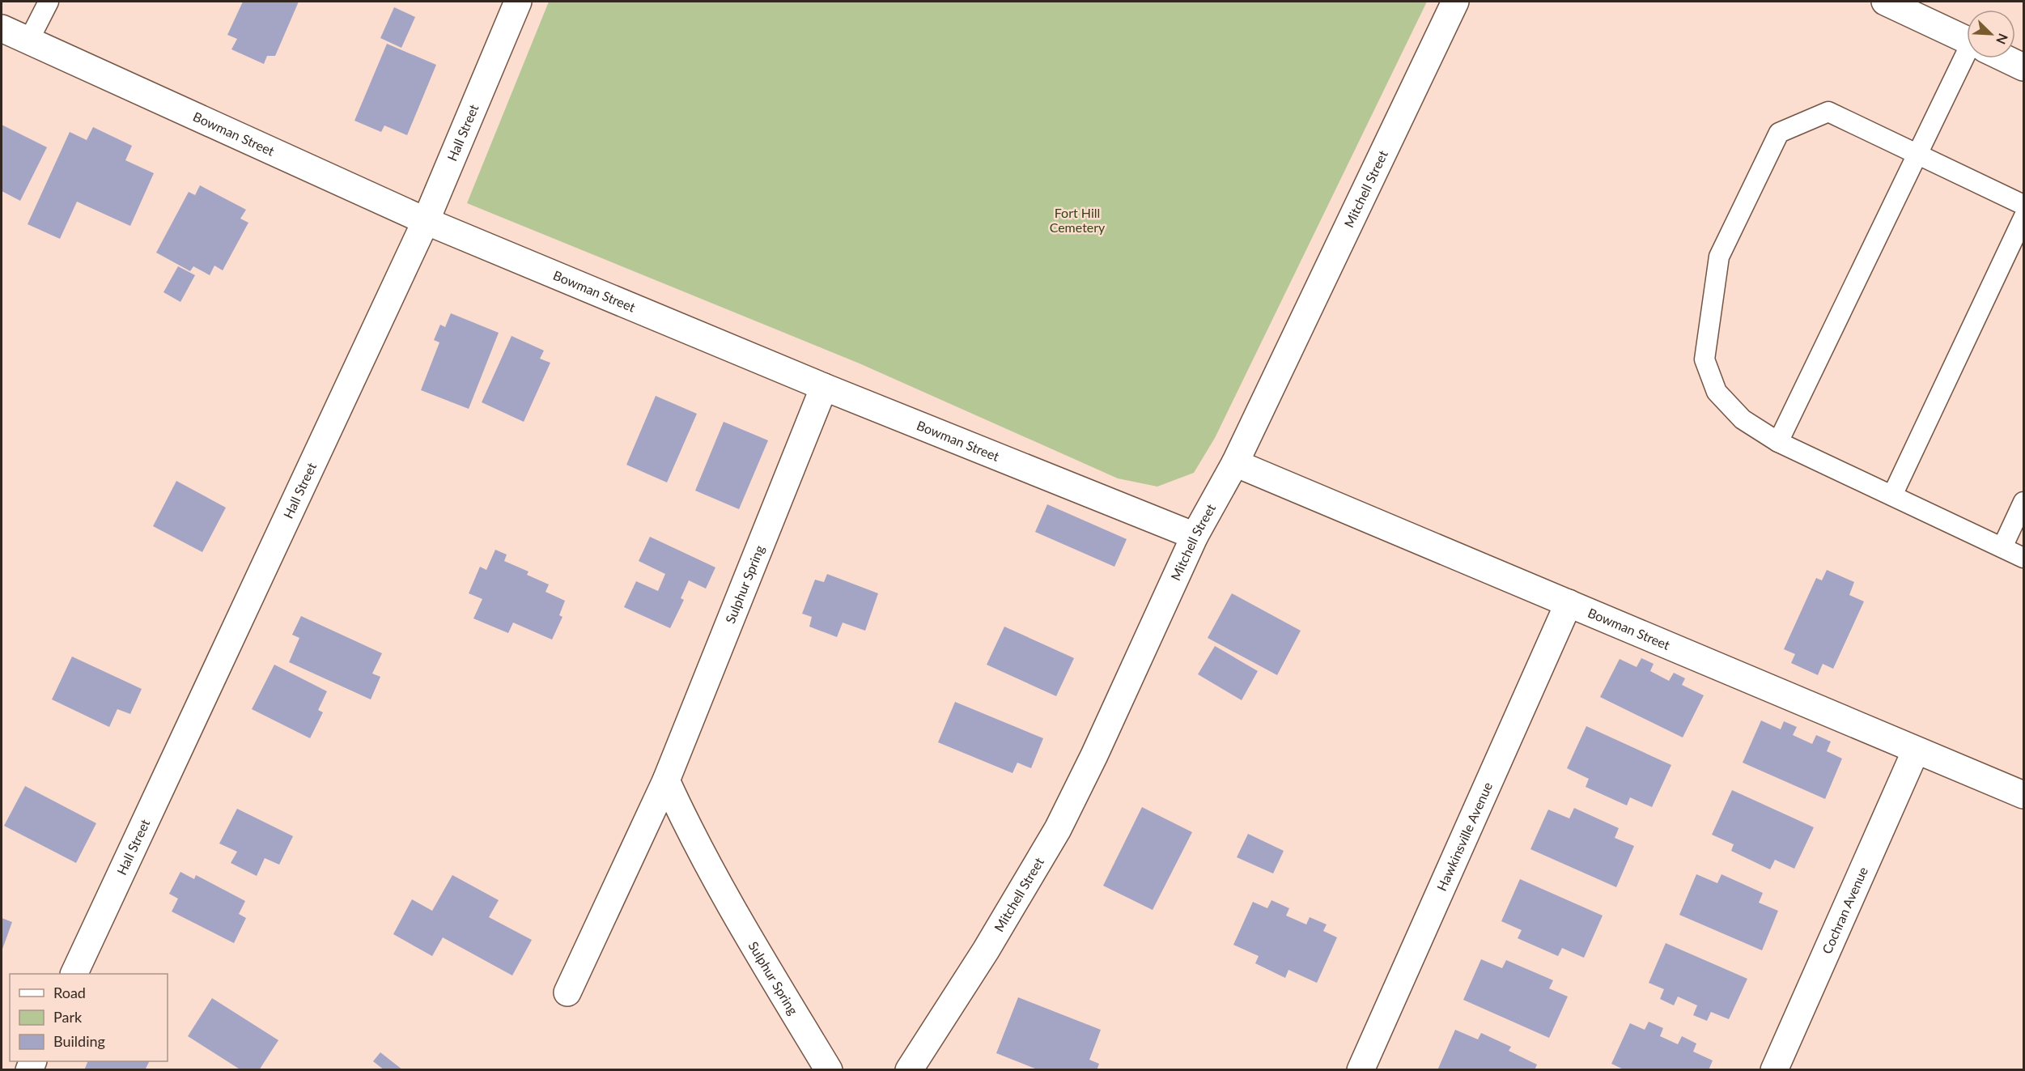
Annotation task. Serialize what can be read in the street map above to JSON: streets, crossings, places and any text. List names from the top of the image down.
{
  "streets": {
    "street": [
      "Hall Street",
      "Bowman Street",
      "Mitchell Street",
      "Sulphur Spring",
      "Hawkinsville Avenue",
      "Cochran Avenue"
    ]
  },
  "crossings": [
    ["Hall Street", "Bowman Street"],
    ["Bowman Street", "Mitchell Street"],
    ["Bowman Street", "Sulphur Spring"],
    ["Bowman Street", "Hawkinsville Avenue"],
    ["Bowman Street", "Cochran Avenue"]
  ],
  "parks": ["Fort Hill Cemetery"],
  "legend": ["Road", "Park", "Building"],
  "north": "bottom right"
}
